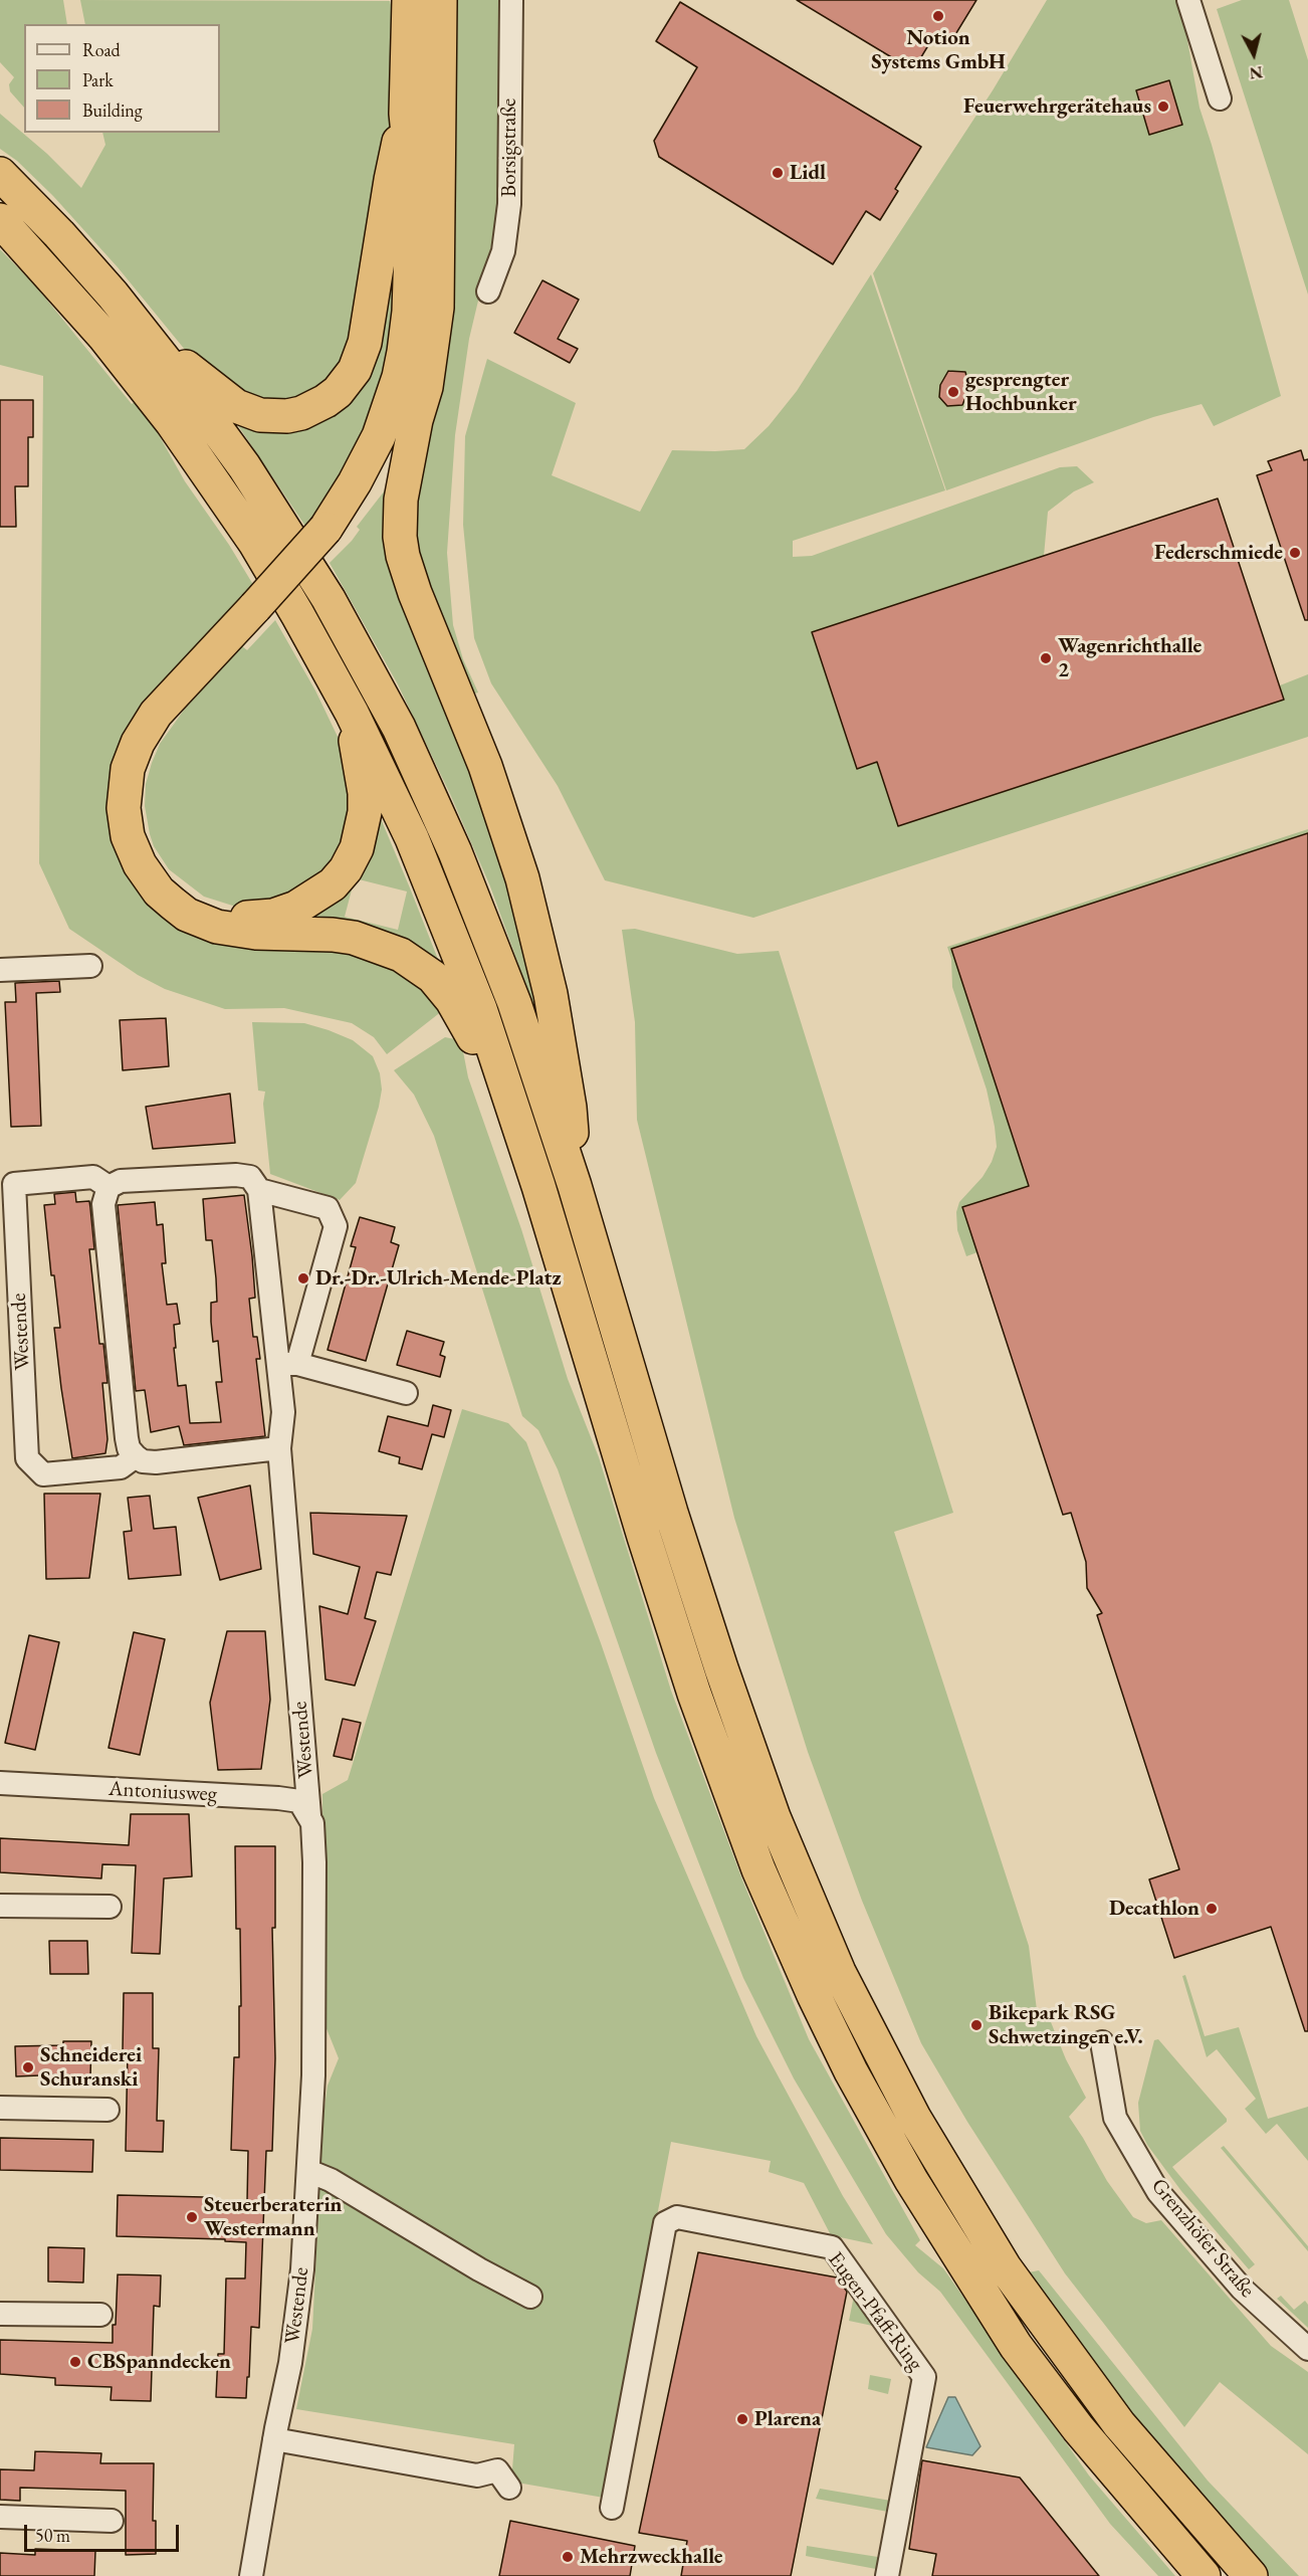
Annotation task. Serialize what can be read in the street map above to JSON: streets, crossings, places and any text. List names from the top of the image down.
{
  "streets": {
    "street": [
      "Borsigstraße",
      "Westende",
      "Antoniusweg",
      "Grenzhöfer Straße",
      "Eugen-Pfaff-Ring"
    ]
  },
  "crossings": [
    ["Westende", "Antoniusweg"]
  ],
  "places": [
    "Notion Systems GmbH",
    "Feuerwehrgerätehaus",
    "Lidl",
    "gesprengter Hochbunker",
    "Federschmiede",
    "Wagenrichthalle 2",
    "Dr.-Dr.-Ulrich-Mende-Platz",
    "Decathlon",
    "Bikepark RSG Schwetzingen e.V.",
    "Schneiderei Schuranski",
    "Steuerberaterin Westermann",
    "CBSpanndecken",
    "Plarena",
    "Mehrzweckhalle"
  ],
  "legend": ["Road", "Park", "Building"],
  "scale_bar": "50 m",
  "north": "bottom"
}
